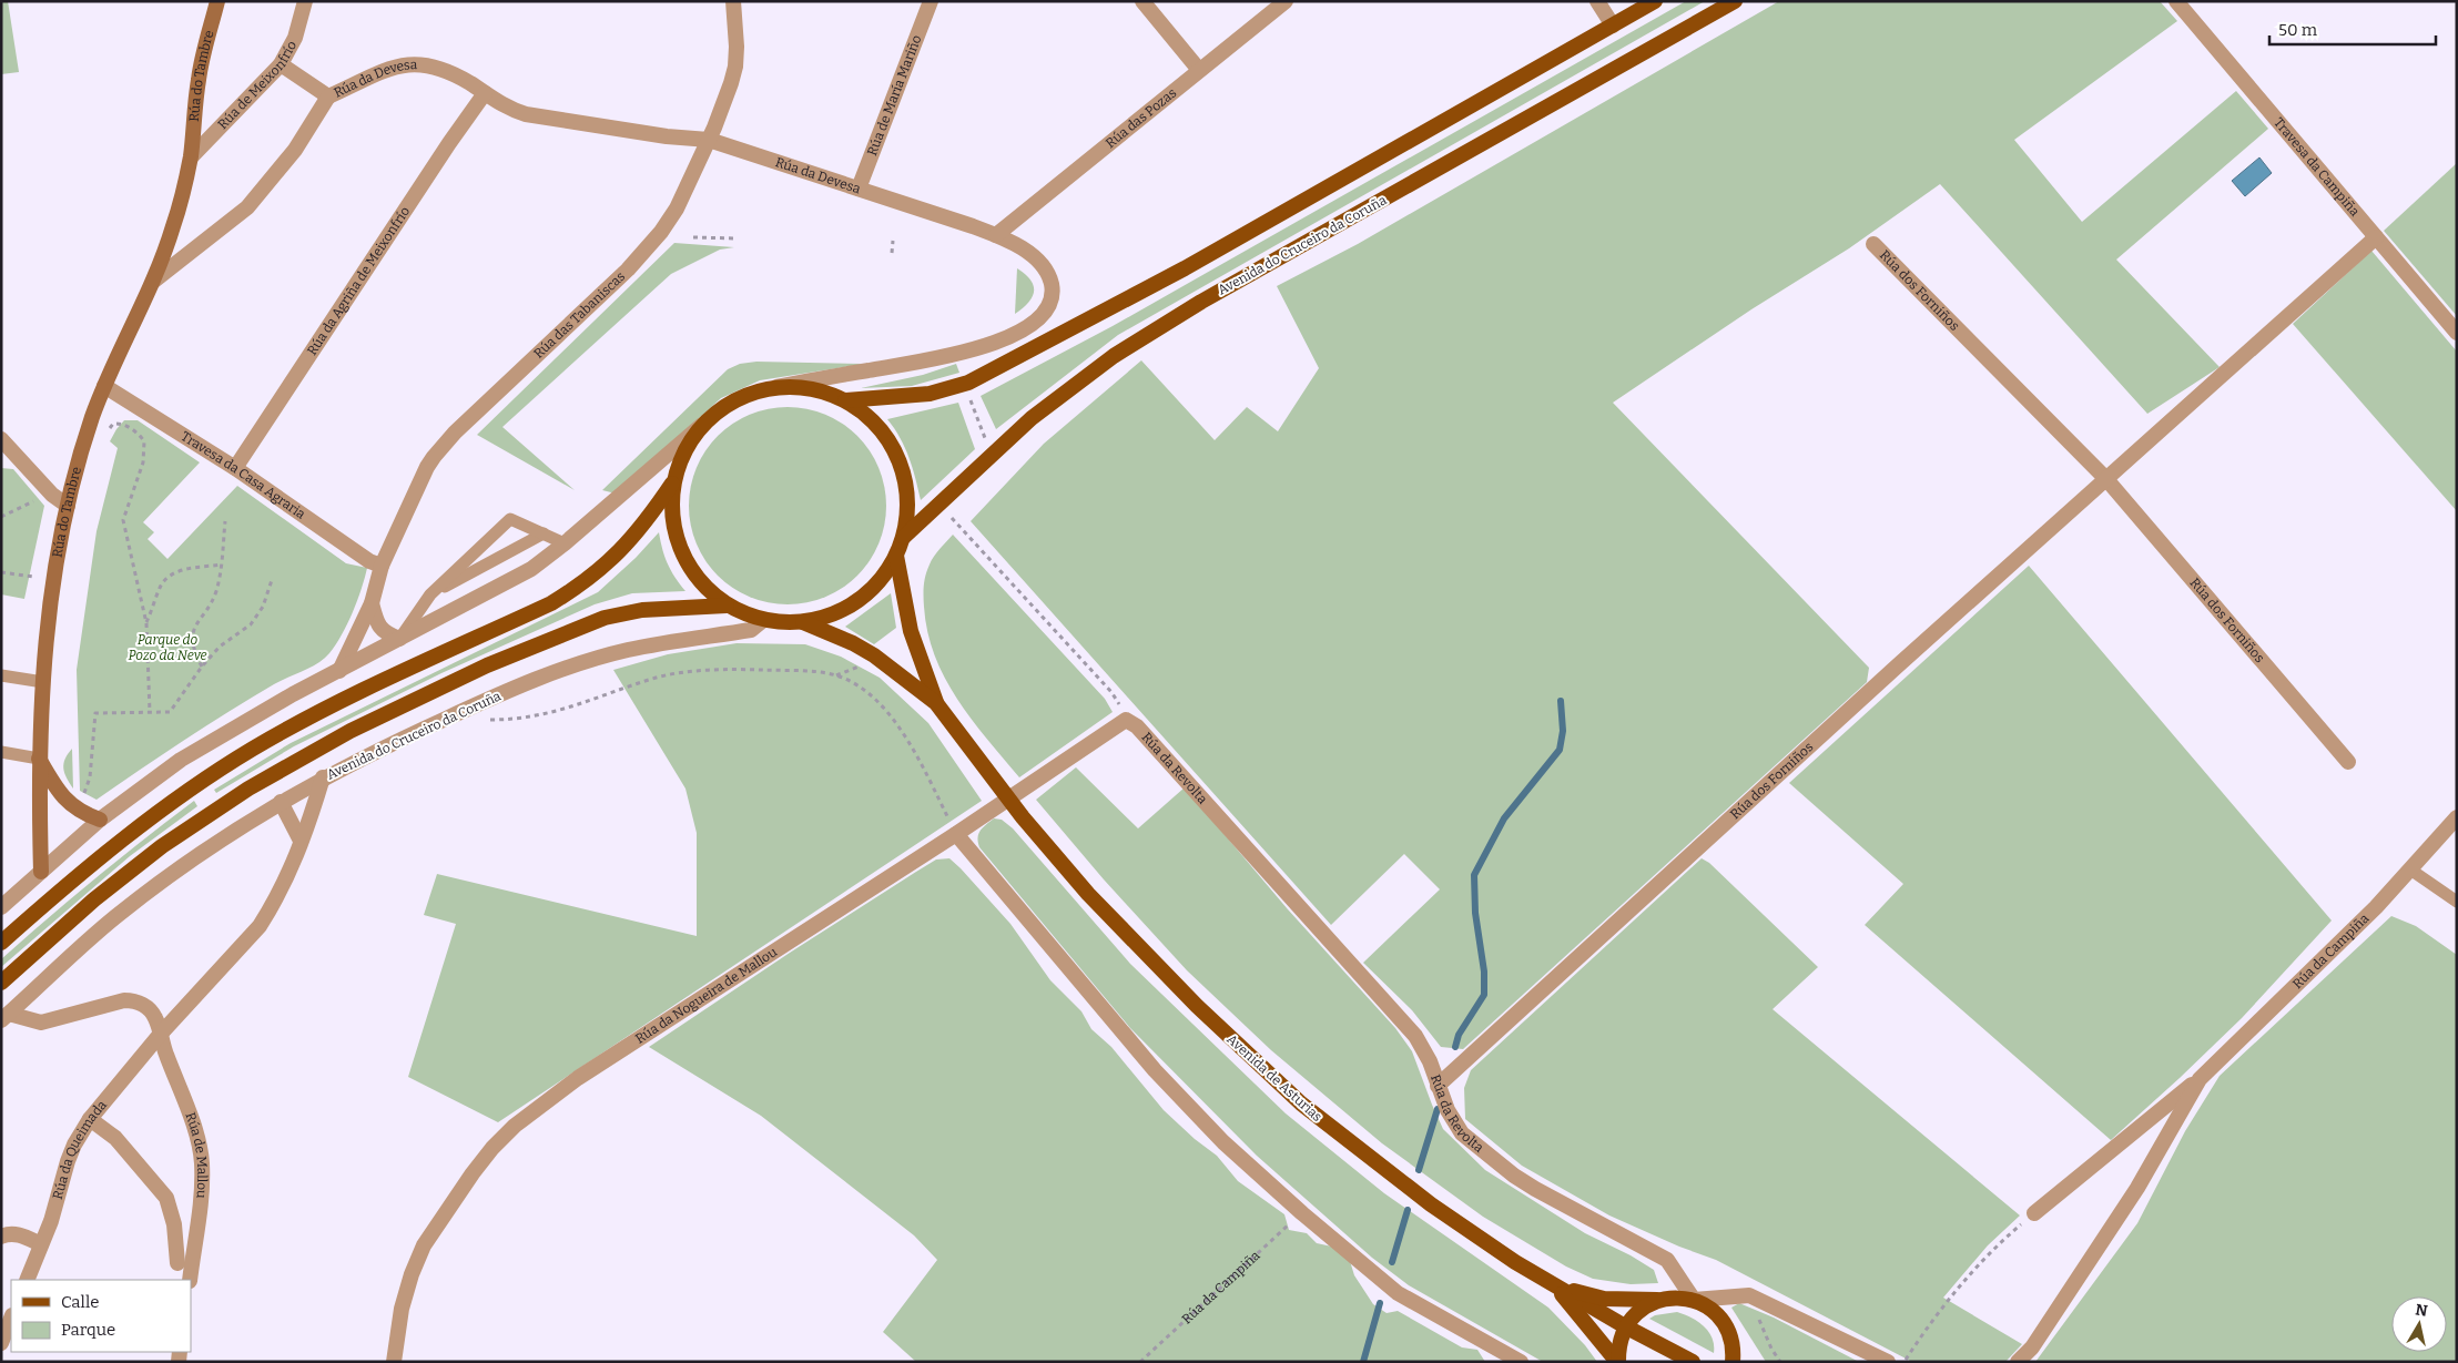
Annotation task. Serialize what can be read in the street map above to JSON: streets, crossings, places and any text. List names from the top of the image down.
{
  "streets": {
    "main road": ["Rúa do Tambre", "Avenida do Cruceiro da Coruña", "Avenida de Asturias"],
    "street": [
      "Rúa da Devesa",
      "Rúa de Meixonfrío",
      "Rúa de María Mariño",
      "Rúa das Pozas",
      "Travesa da Campiña",
      "Rúa da Agriña de Meixonfrío",
      "Rúa dos Forniños",
      "Rúa das Tabaniscas",
      "Travesa da Casa Agraria",
      "Rúa da Revolta",
      "Rúa da Campiña",
      "Rúa da Nogueira de Mallou",
      "Rúa da Queimada",
      "Rúa de Mallou"
    ]
  },
  "crossings": [
    ["Rúa do Tambre", "Rúa da Devesa"],
    ["Rúa do Tambre", "Rúa de Meixonfrío"],
    ["Rúa do Tambre", "Travesa da Casa Agraria"],
    ["Rúa da Devesa", "Rúa de Meixonfrío"],
    ["Rúa da Devesa", "Rúa de María Mariño"],
    ["Rúa da Devesa", "Rúa das Pozas"],
    ["Rúa da Devesa", "Rúa da Agriña de Meixonfrío"],
    ["Rúa da Devesa", "Rúa das Tabaniscas"],
    ["Travesa da Campiña", "Rúa dos Forniños"],
    ["Avenida do Cruceiro da Coruña", "Rúa de Mallou"],
    ["Rúa da Agriña de Meixonfrío", "Travesa da Casa Agraria"],
    ["Rúa dos Forniños", "Rúa da Revolta"],
    ["Rúa das Tabaniscas", "Travesa da Casa Agraria"],
    ["Rúa da Revolta", "Rúa da Nogueira de Mallou"],
    ["Rúa da Queimada", "Rúa de Mallou"]
  ],
  "parks": ["Parque do Pozo da Neve"],
  "legend": ["Calle", "Parque"],
  "scale_bar": "50 m",
  "north": "top"
}
